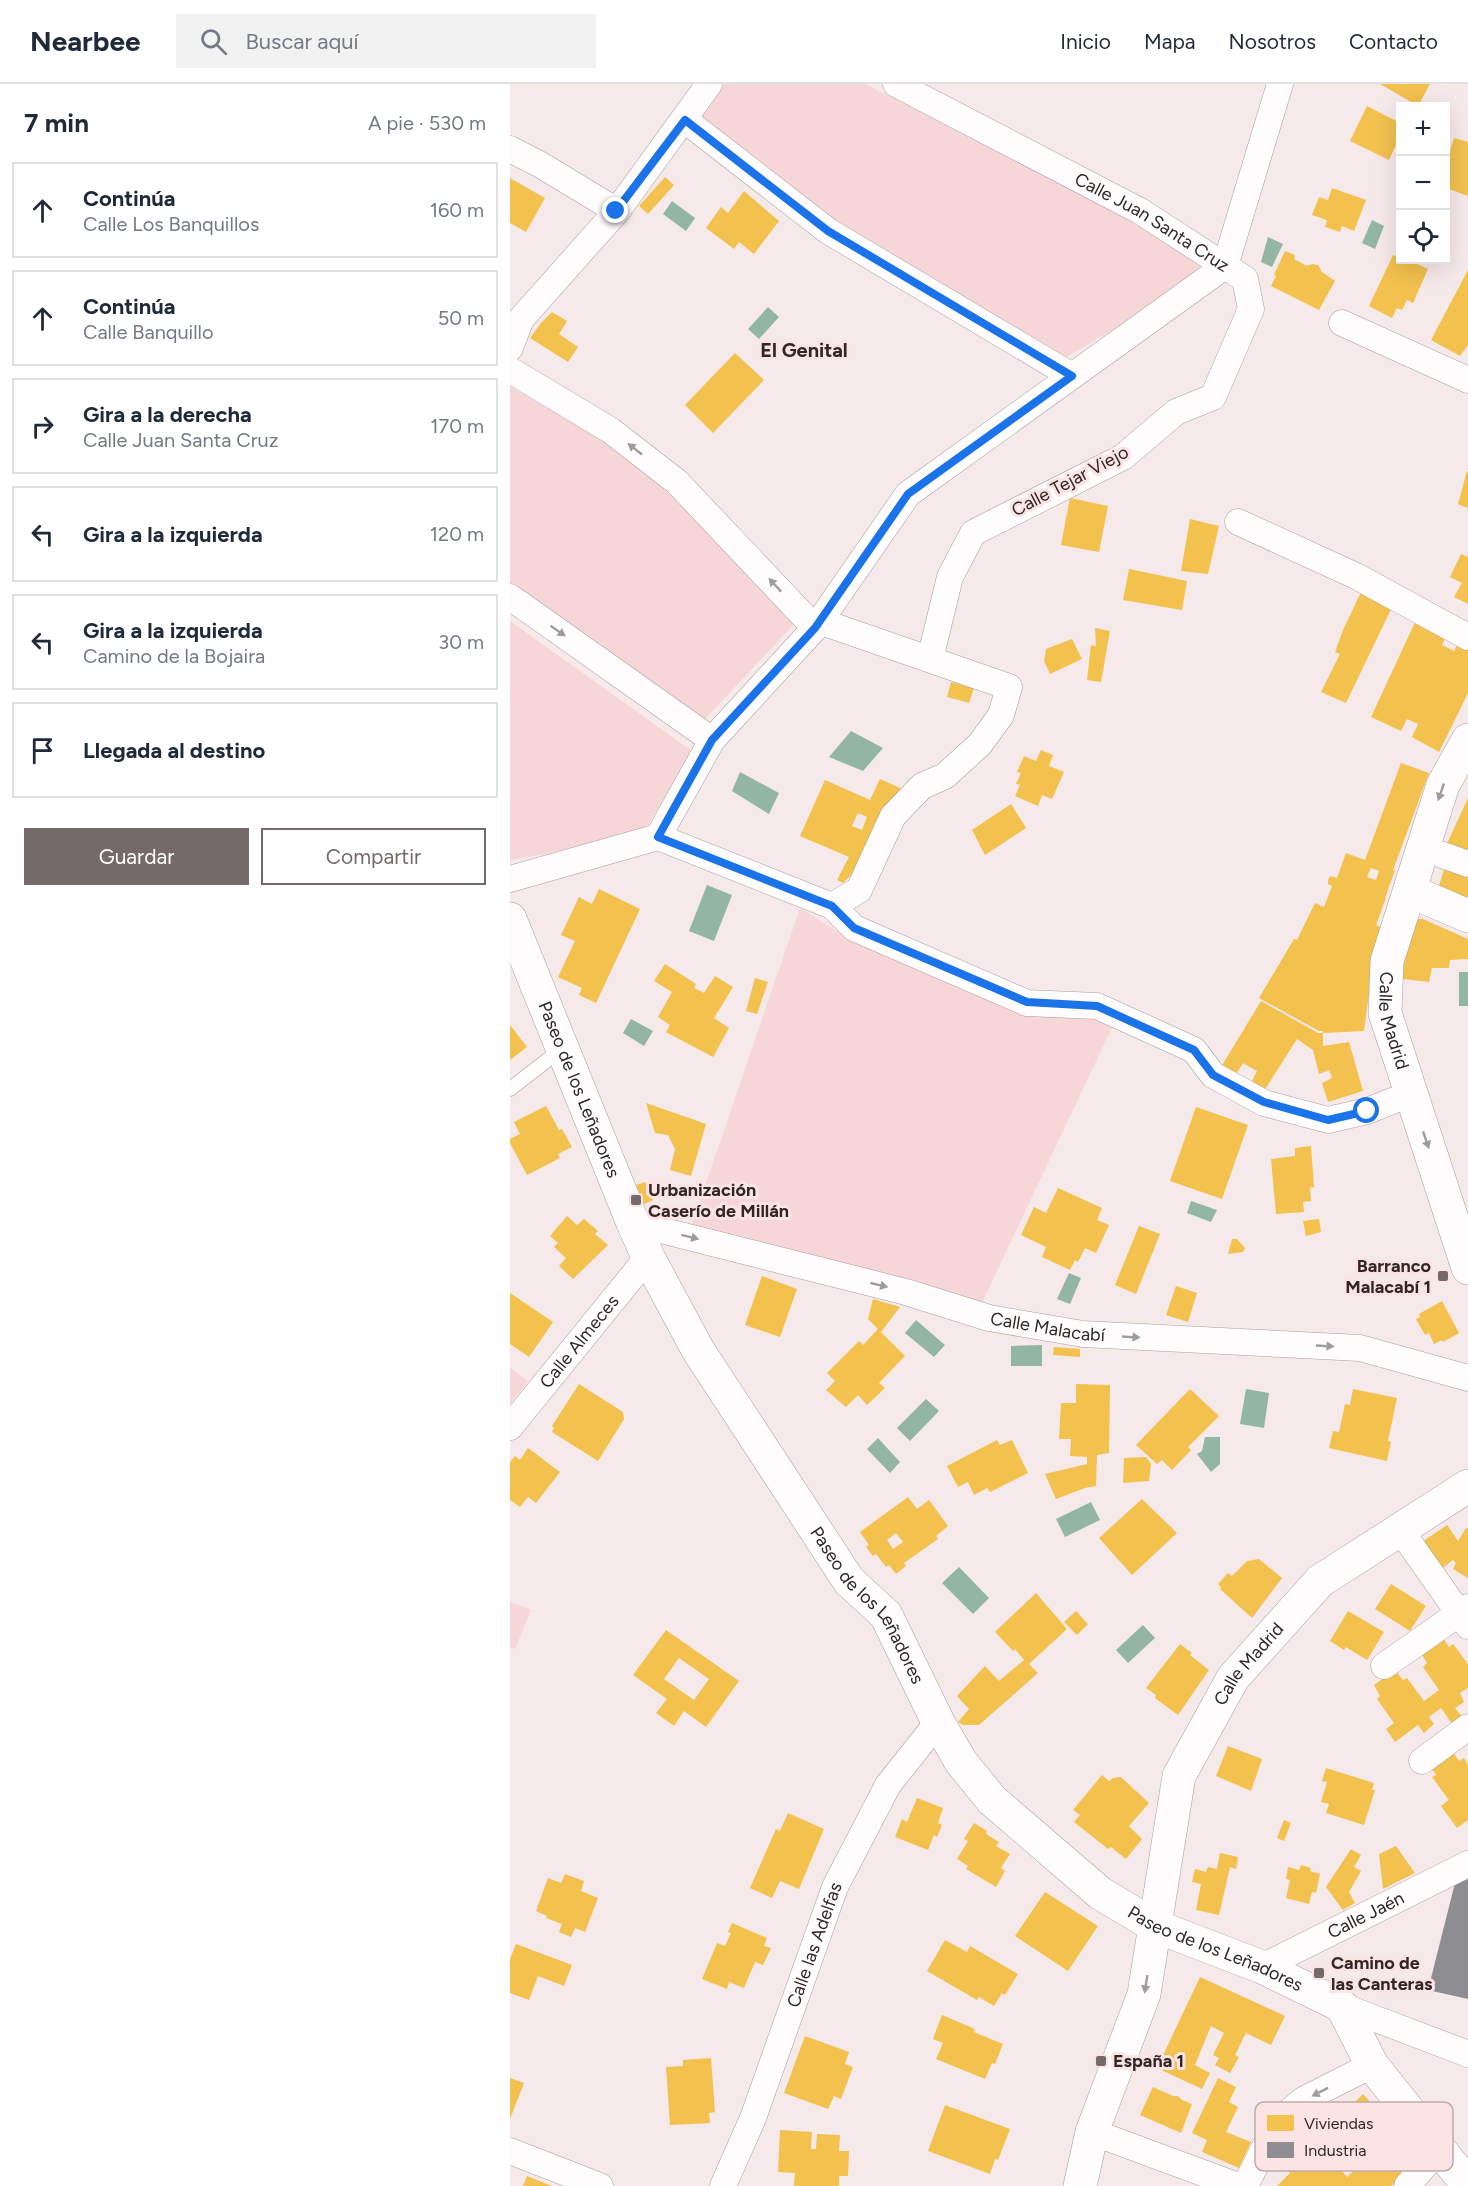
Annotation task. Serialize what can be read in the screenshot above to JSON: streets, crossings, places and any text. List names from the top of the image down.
{
  "streets": {
    "street": [
      "Calle Juan Santa Cruz",
      "Calle Tejar Viejo",
      "Calle Madrid",
      "Paseo de los Leñadores",
      "Calle Malacabí",
      "Calle Almeces",
      "Calle Jaén",
      "Calle las Adelfas"
    ]
  },
  "crossings": [
    ["Calle Juan Santa Cruz", "Calle Tejar Viejo"],
    ["Calle Madrid", "Paseo de los Leñadores"],
    ["Paseo de los Leñadores", "Calle Malacabí"],
    ["Paseo de los Leñadores", "Calle Almeces"],
    ["Paseo de los Leñadores", "Calle Jaén"],
    ["Paseo de los Leñadores", "Calle las Adelfas"]
  ],
  "one_way": ["Calle Madrid", "Calle Malacabí"],
  "districts": ["El Genital"],
  "places": {
    "transit": [
      "Urbanización Caserío de Millán",
      "Barranco Malacabí 1",
      "Camino de las Canteras",
      "España 1"
    ]
  },
  "legend": ["Viviendas", "Industria"],
  "page": {
    "header": "Nearbee",
    "search": "Buscar aquí",
    "nav": [
      "Inicio",
      "Mapa",
      "Nosotros",
      "Contacto"
    ],
    "heading": ["7 min", "A pie · 530 m"],
    "map_buttons": ["+", "−"],
    "list": [
      ["Continúa", "Calle Los Banquillos", "160 m"],
      ["Continúa", "Calle Banquillo", "50 m"],
      ["Gira a la derecha", "Calle Juan Santa Cruz", "170 m"],
      ["Gira a la izquierda", "120 m"],
      ["Gira a la izquierda", "Camino de la Bojaira", "30 m"],
      "Llegada al destino"
    ],
    "buttons": ["Guardar", "Compartir"]
  }
}
